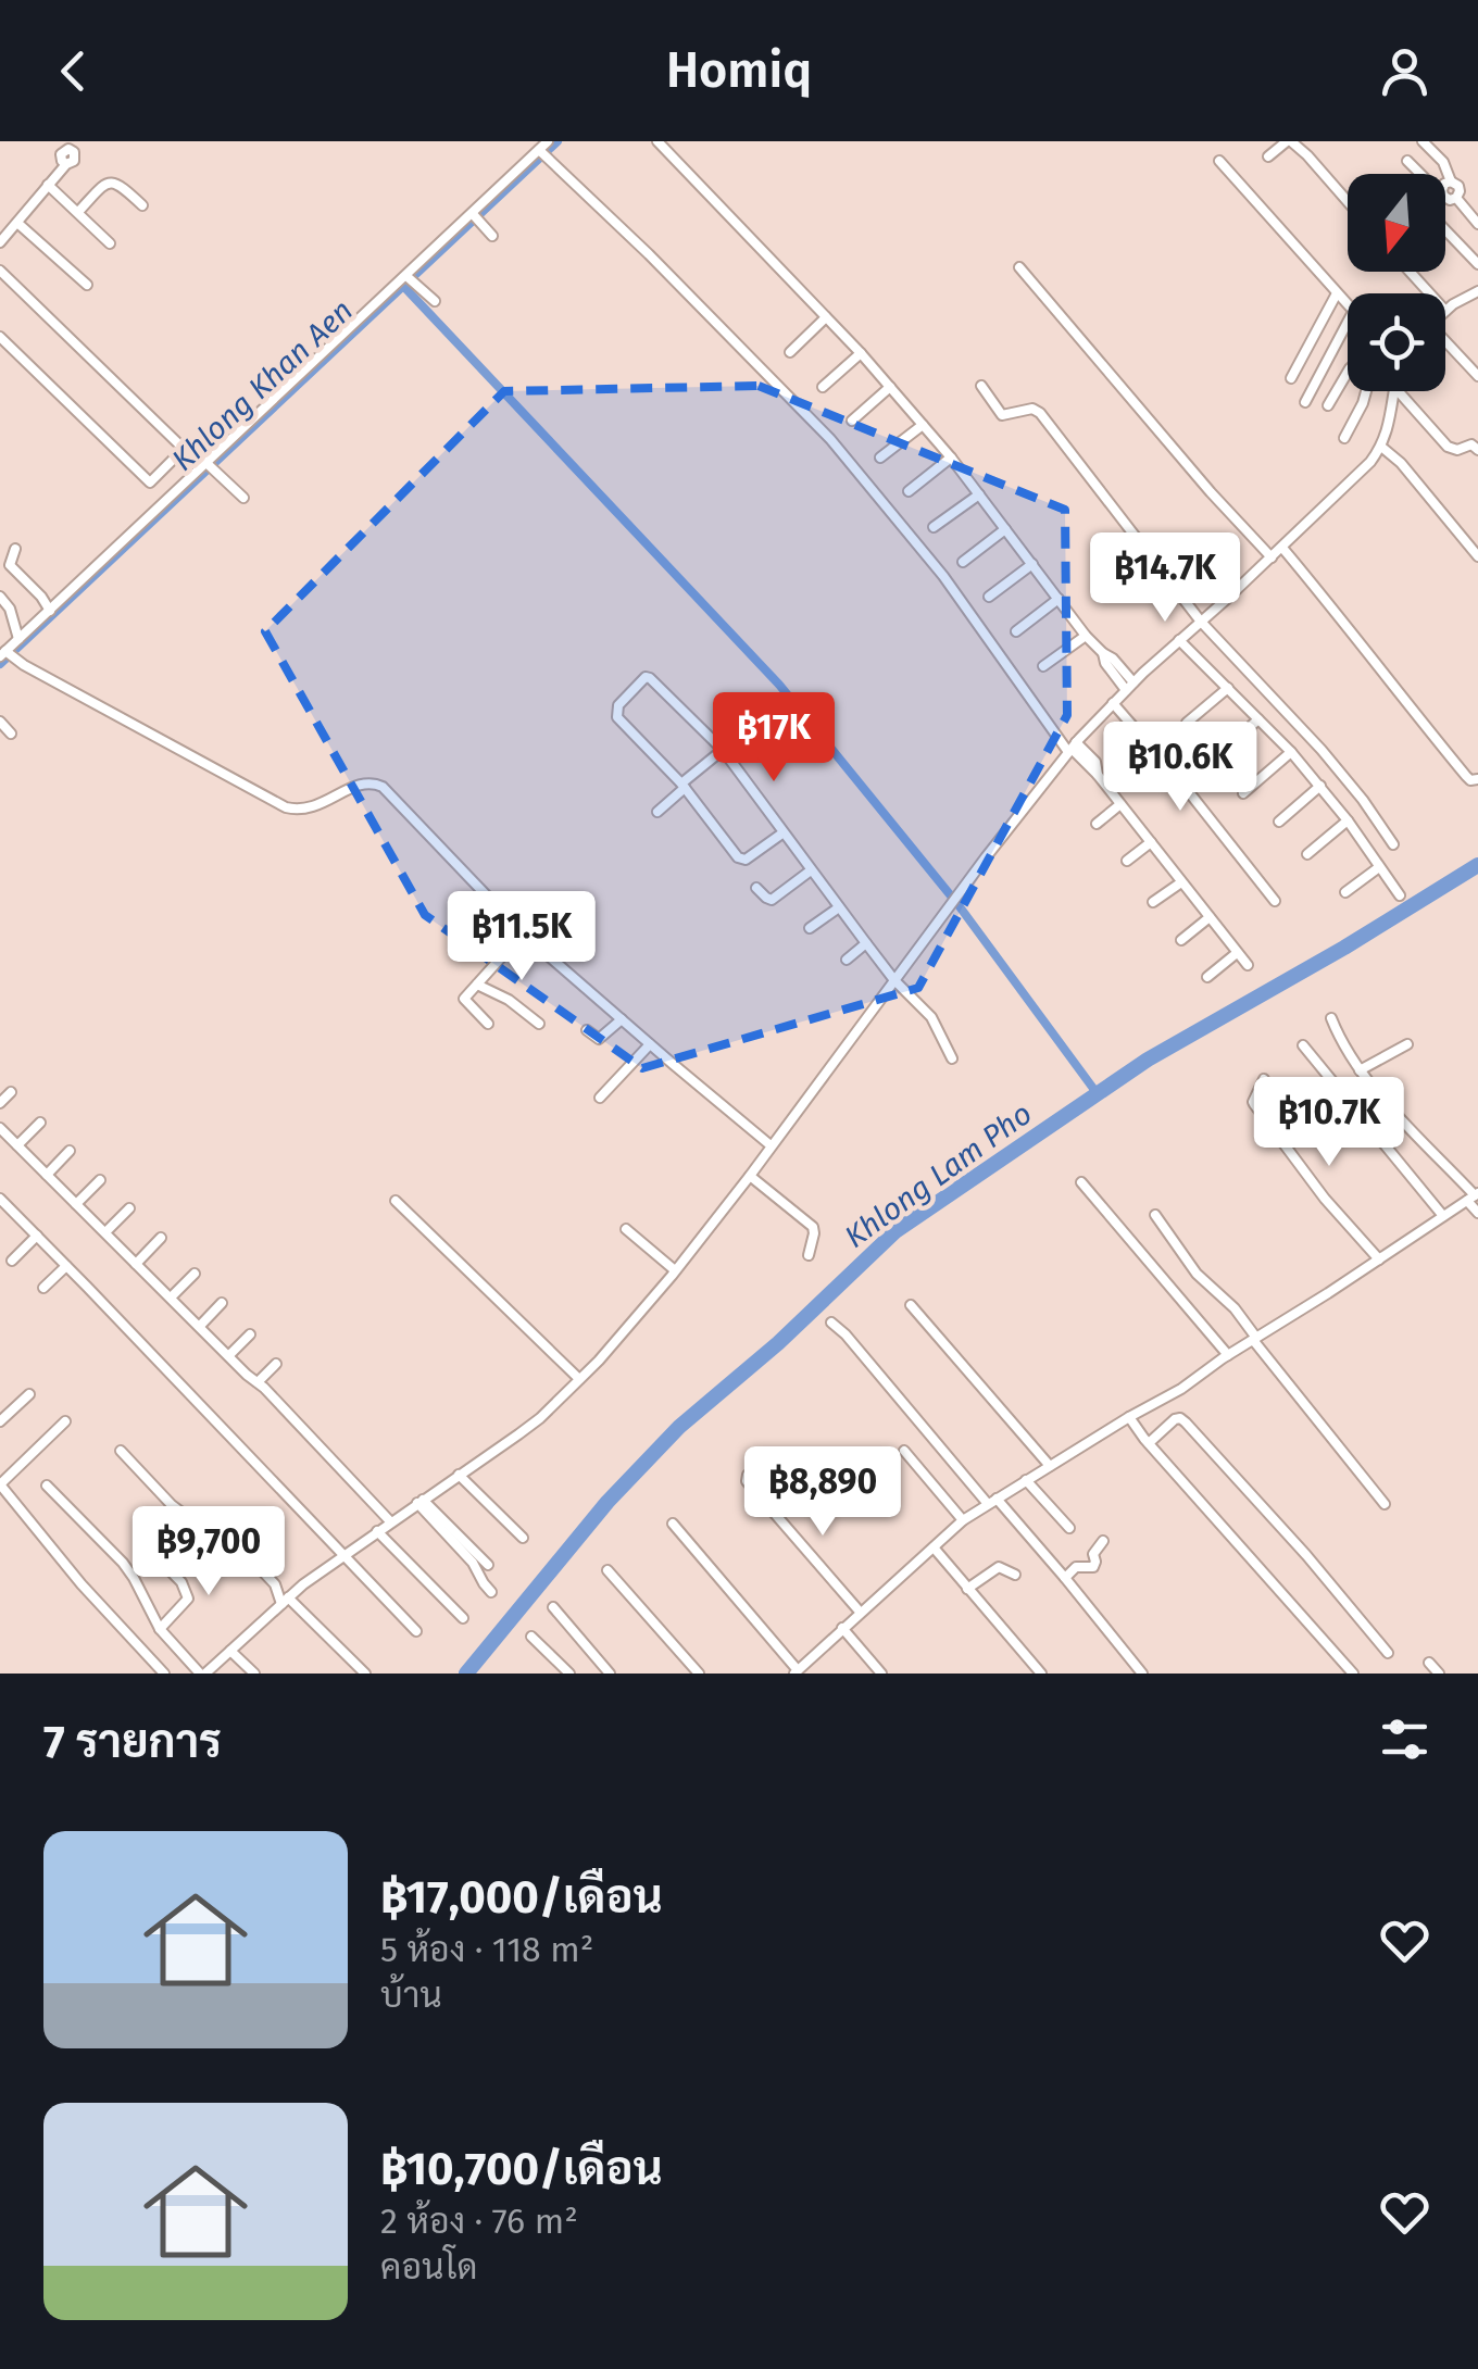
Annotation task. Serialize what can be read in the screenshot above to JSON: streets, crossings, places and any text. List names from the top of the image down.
{
  "water": ["Khlong Khan Aen", "Khlong Lam Pho"],
  "north": "bottom",
  "page": {
    "header": "Homiq",
    "price": [
      "฿14.7K",
      "฿17K",
      "฿10.6K",
      "฿11.5K",
      "฿10.7K",
      "฿8,890",
      "฿9,700"
    ],
    "heading": "7 รายการ",
    "list": [
      {
        "name": "฿17,000/เดือน",
        "note": "5 ห้อง · 118 m² · บ้าน"
      },
      {
        "name": "฿10,700/เดือน",
        "note": "2 ห้อง · 76 m² · คอนโด"
      }
    ]
  }
}
